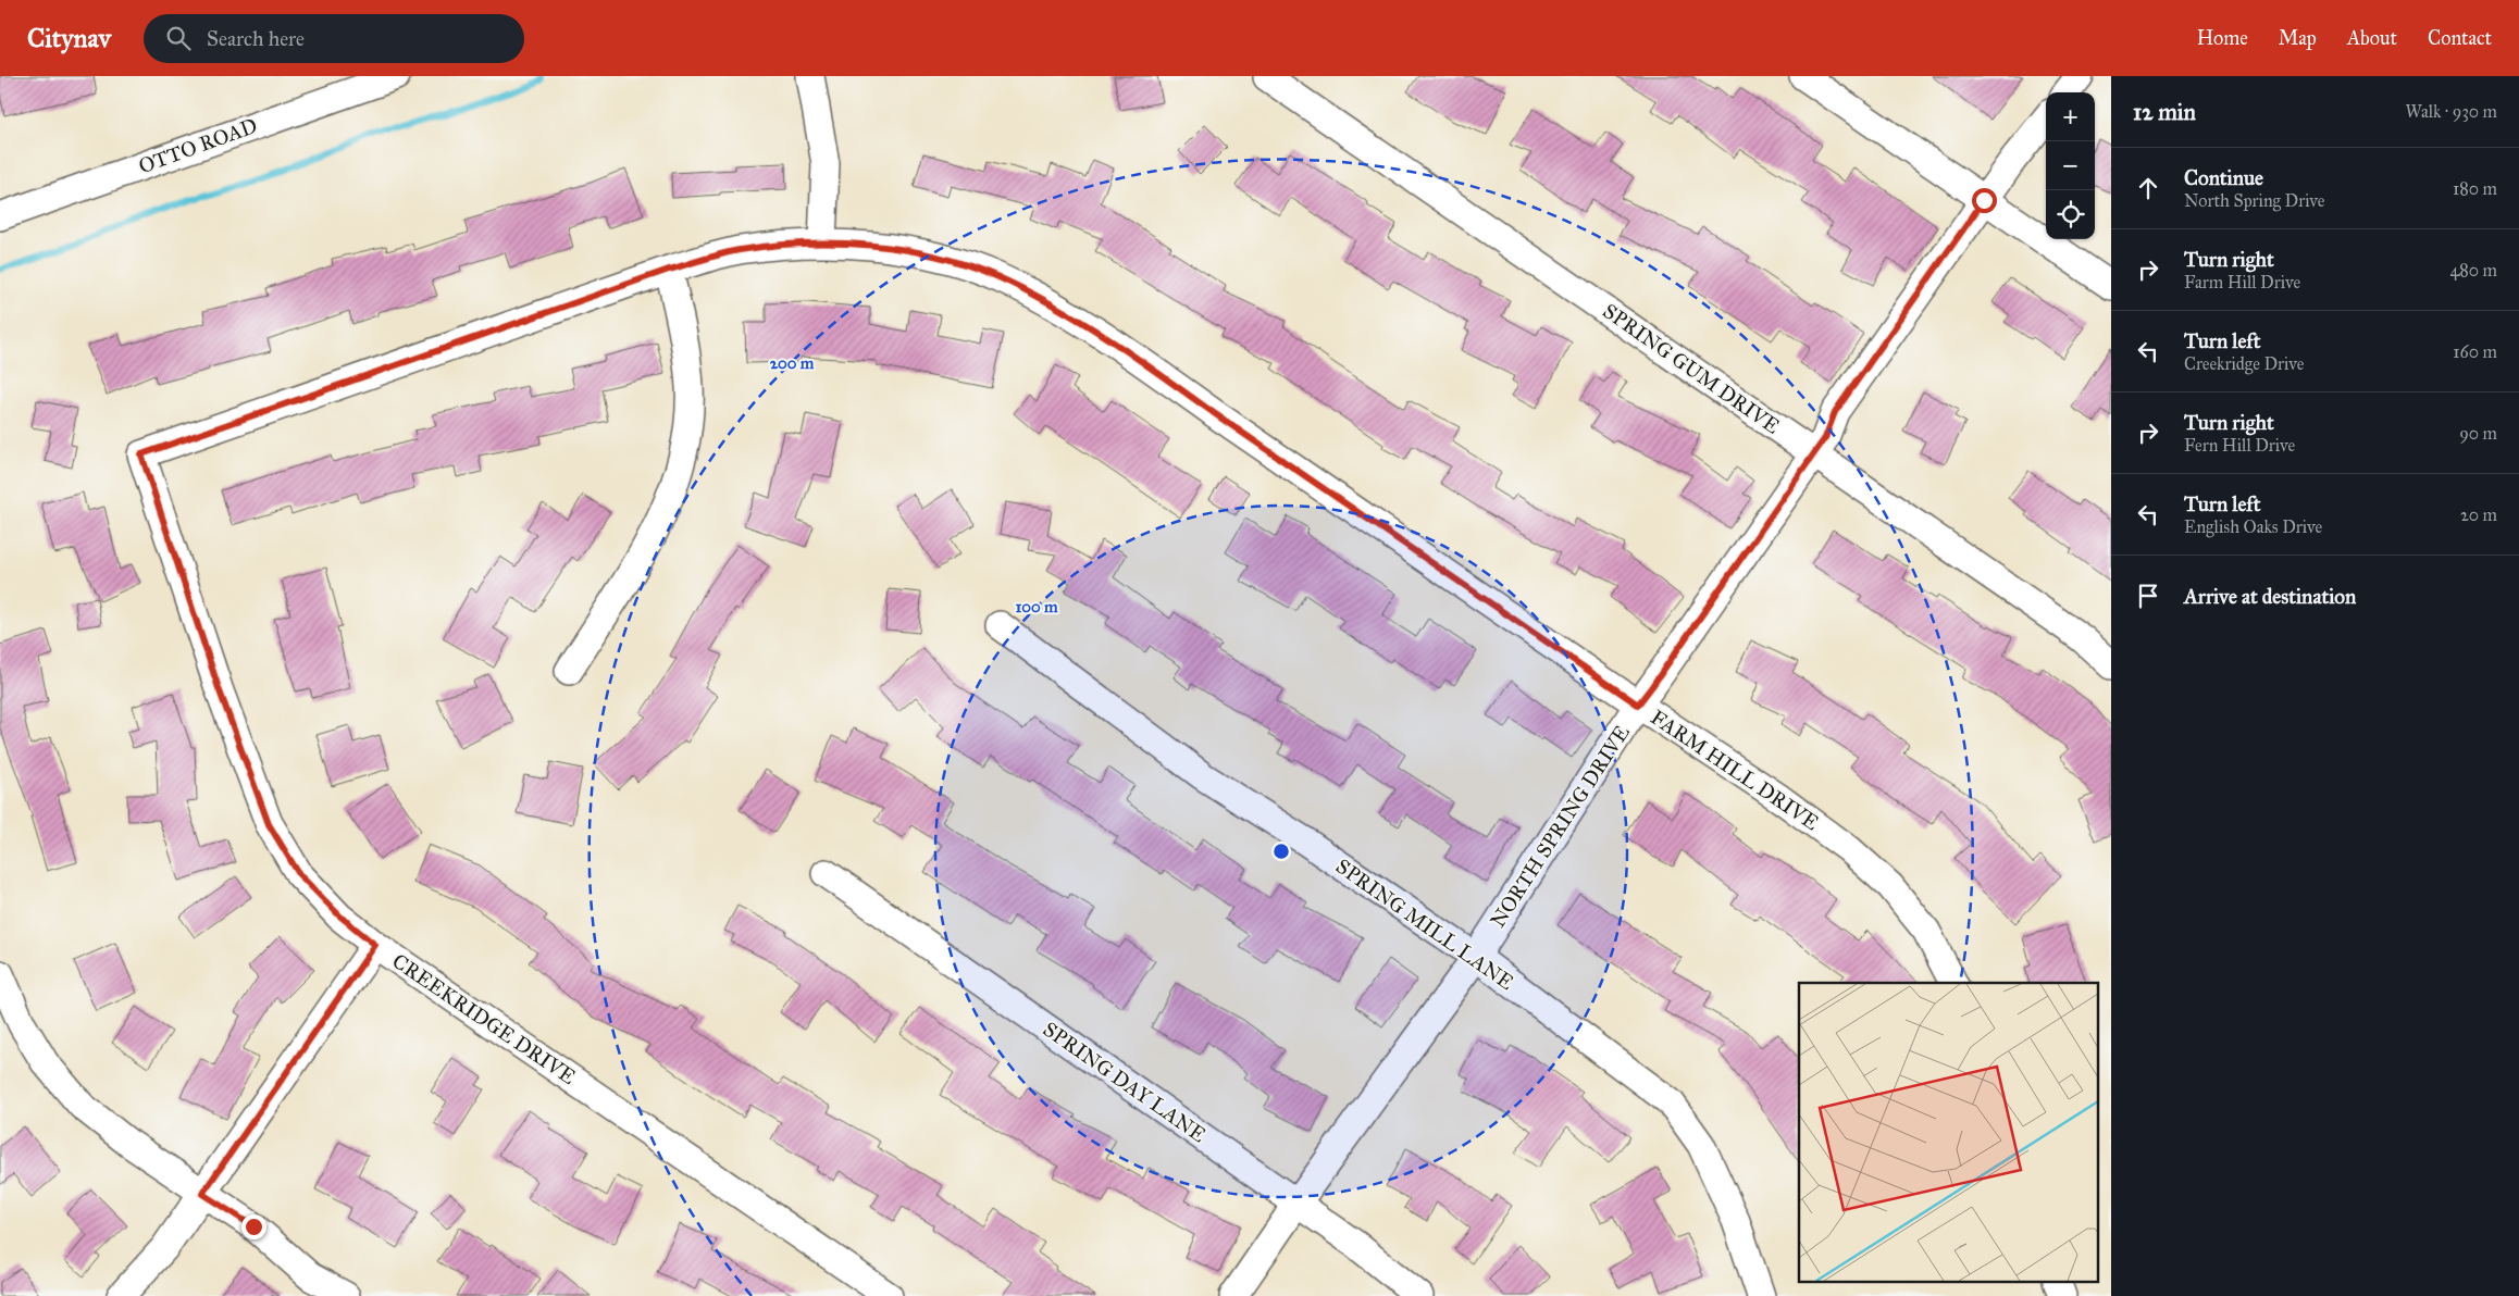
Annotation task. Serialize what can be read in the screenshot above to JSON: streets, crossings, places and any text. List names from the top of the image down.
{
  "streets": {
    "street": [
      "OTTO ROAD",
      "SPRING GUM DRIVE",
      "FARM HILL DRIVE",
      "NORTH SPRING DRIVE",
      "SPRING MILL LANE",
      "CREEKRIDGE DRIVE",
      "SPRING DAY LANE"
    ]
  },
  "crossings": [
    ["SPRING GUM DRIVE", "NORTH SPRING DRIVE"],
    ["FARM HILL DRIVE", "NORTH SPRING DRIVE"],
    ["FARM HILL DRIVE", "CREEKRIDGE DRIVE"],
    ["NORTH SPRING DRIVE", "SPRING MILL LANE"],
    ["NORTH SPRING DRIVE", "SPRING DAY LANE"]
  ],
  "page": {
    "header": "Citynav",
    "search": "Search here",
    "nav": [
      "Home",
      "Map",
      "About",
      "Contact"
    ],
    "heading": ["12 min", "Walk · 930 m"],
    "map_buttons": ["+", "−"],
    "list": [
      ["Continue", "North Spring Drive", "180 m"],
      ["Turn right", "Farm Hill Drive", "480 m"],
      ["Turn left", "Creekridge Drive", "160 m"],
      ["Turn right", "Fern Hill Drive", "90 m"],
      ["Turn left", "English Oaks Drive", "20 m"],
      "Arrive at destination"
    ]
  },
  "rings": ["200 m", "100 m"]
}
